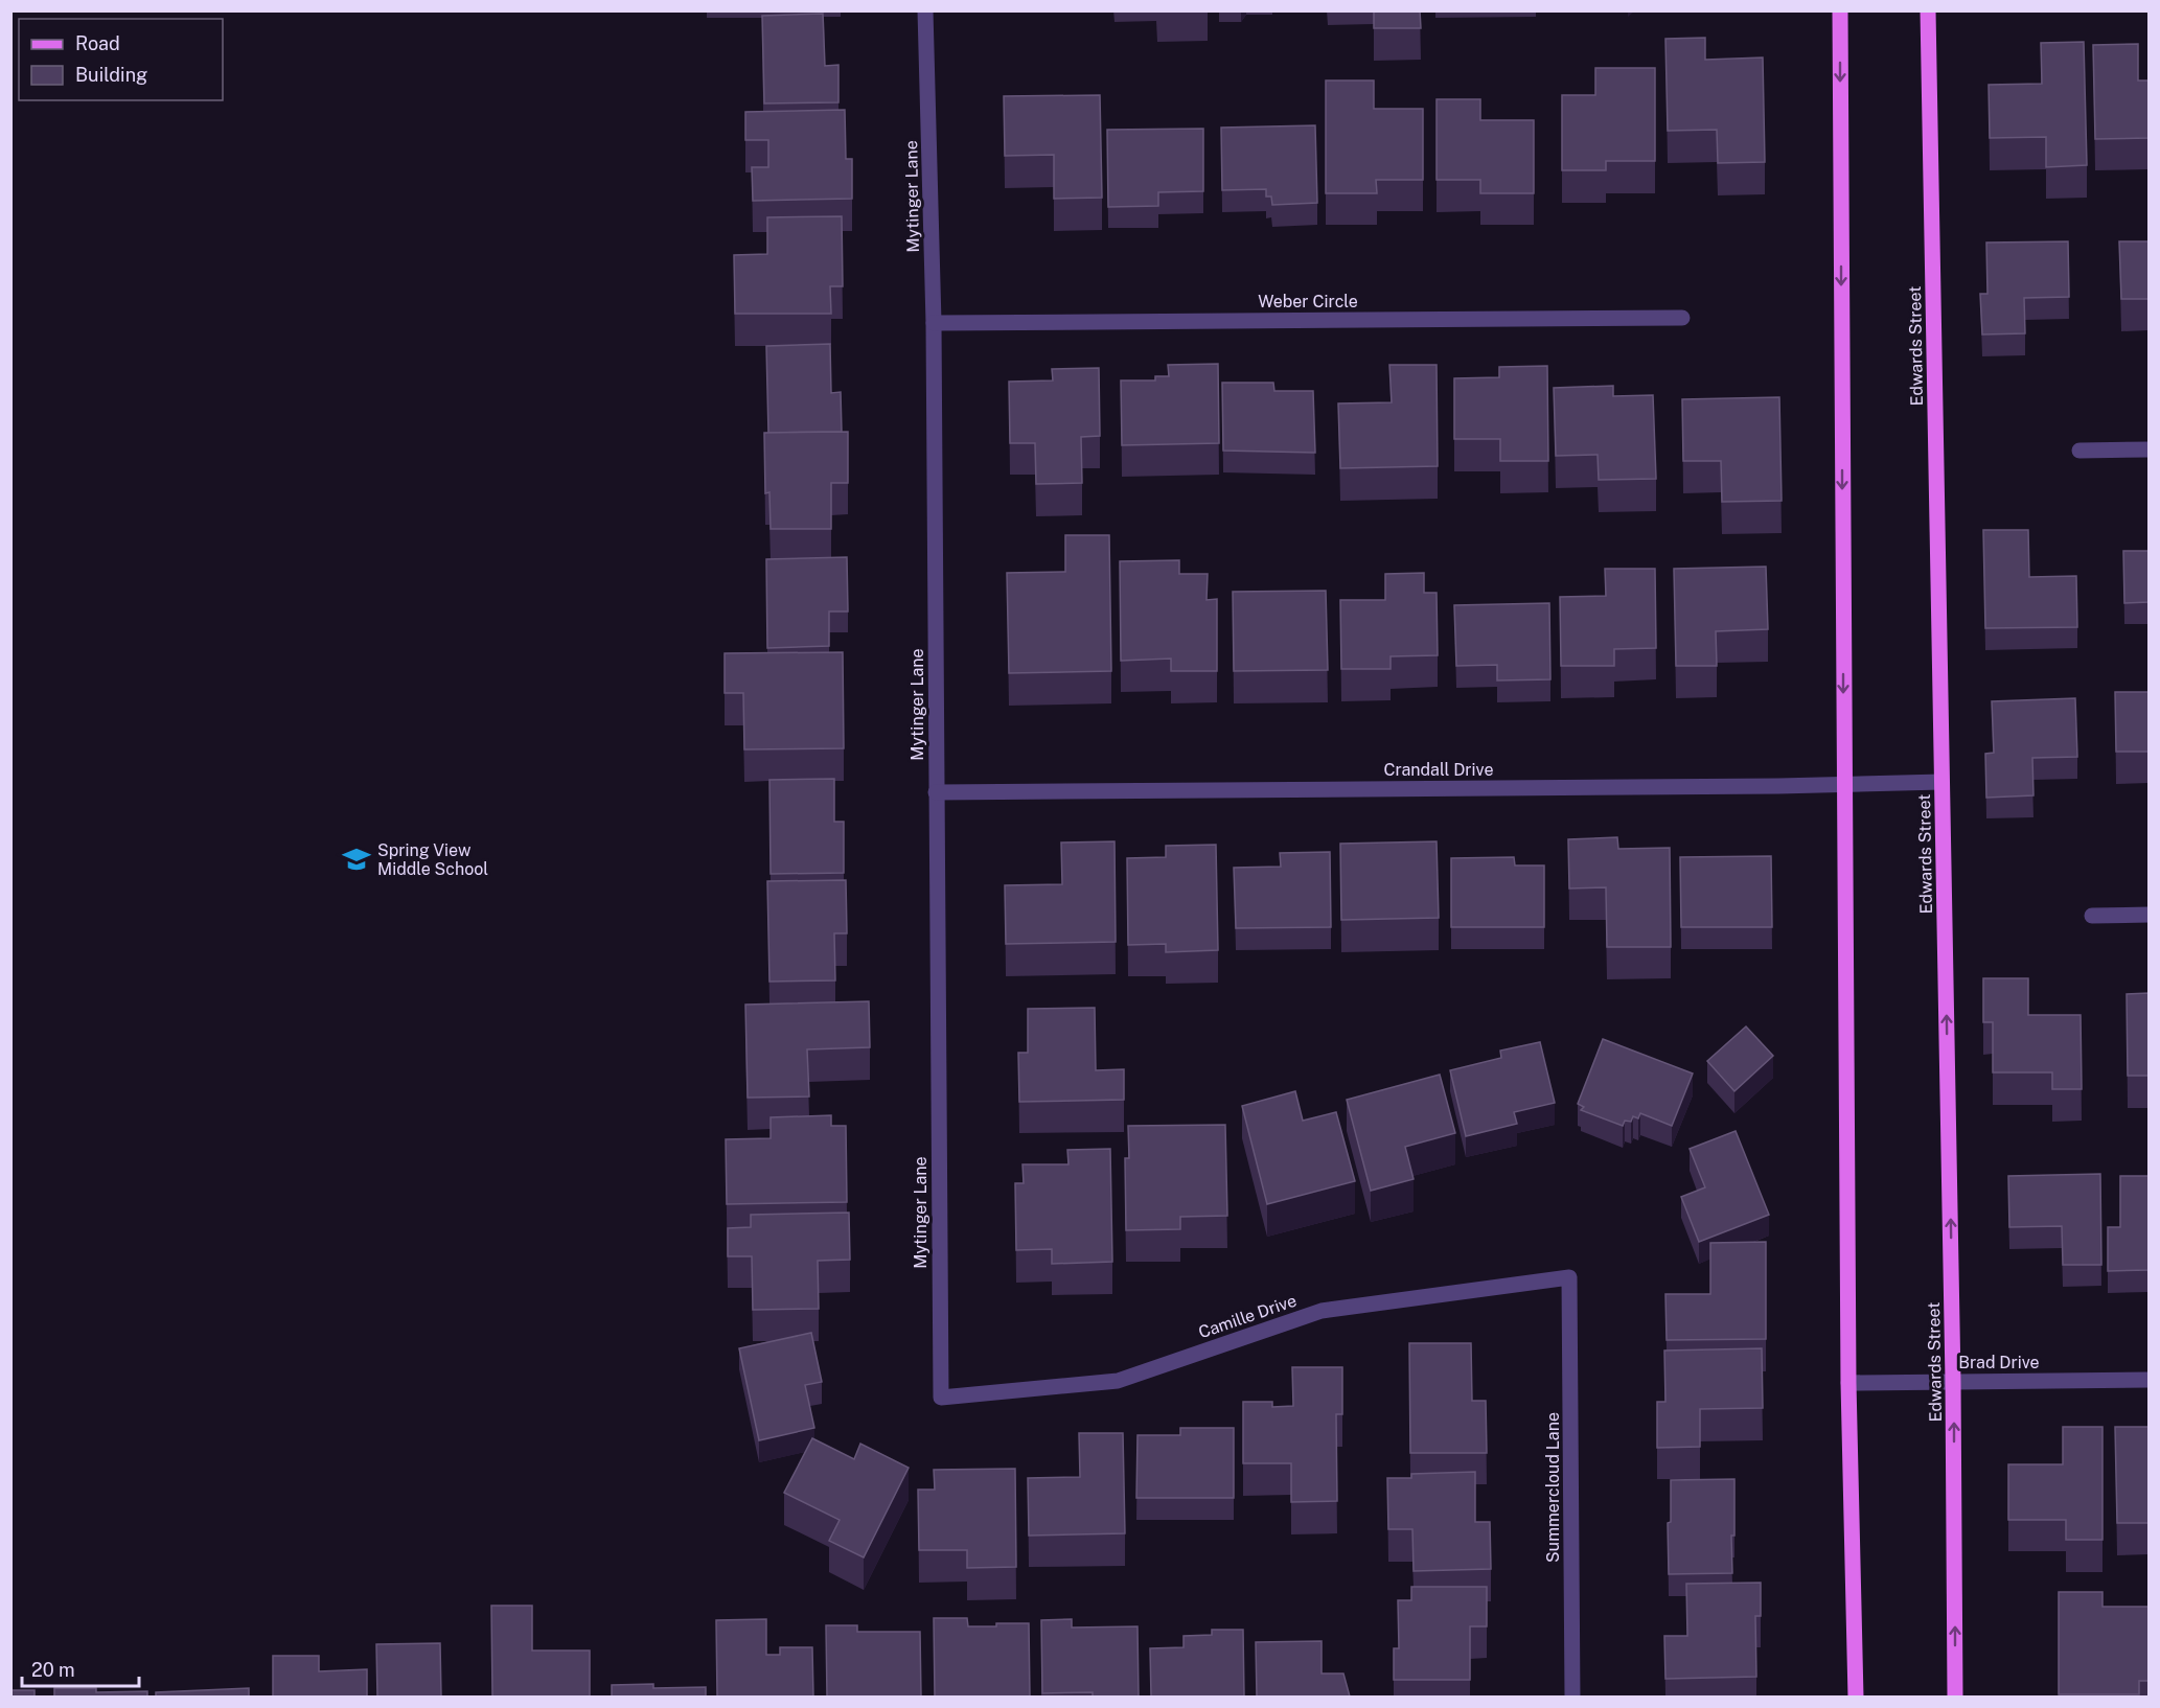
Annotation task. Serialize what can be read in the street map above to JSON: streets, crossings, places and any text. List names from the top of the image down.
{
  "streets": {
    "main road": ["Edwards Street"],
    "street": [
      "Mytinger Lane",
      "Weber Circle",
      "Crandall Drive",
      "Camille Drive",
      "Brad Drive",
      "Summercloud Lane"
    ]
  },
  "crossings": [
    ["Mytinger Lane", "Weber Circle"],
    ["Mytinger Lane", "Crandall Drive"],
    ["Mytinger Lane", "Camille Drive"],
    ["Edwards Street", "Crandall Drive"],
    ["Edwards Street", "Brad Drive"],
    ["Camille Drive", "Summercloud Lane"]
  ],
  "places": {
    "school or university": ["Spring View Middle School"]
  },
  "legend": ["Road", "Building"],
  "scale_bar": "20 m"
}
